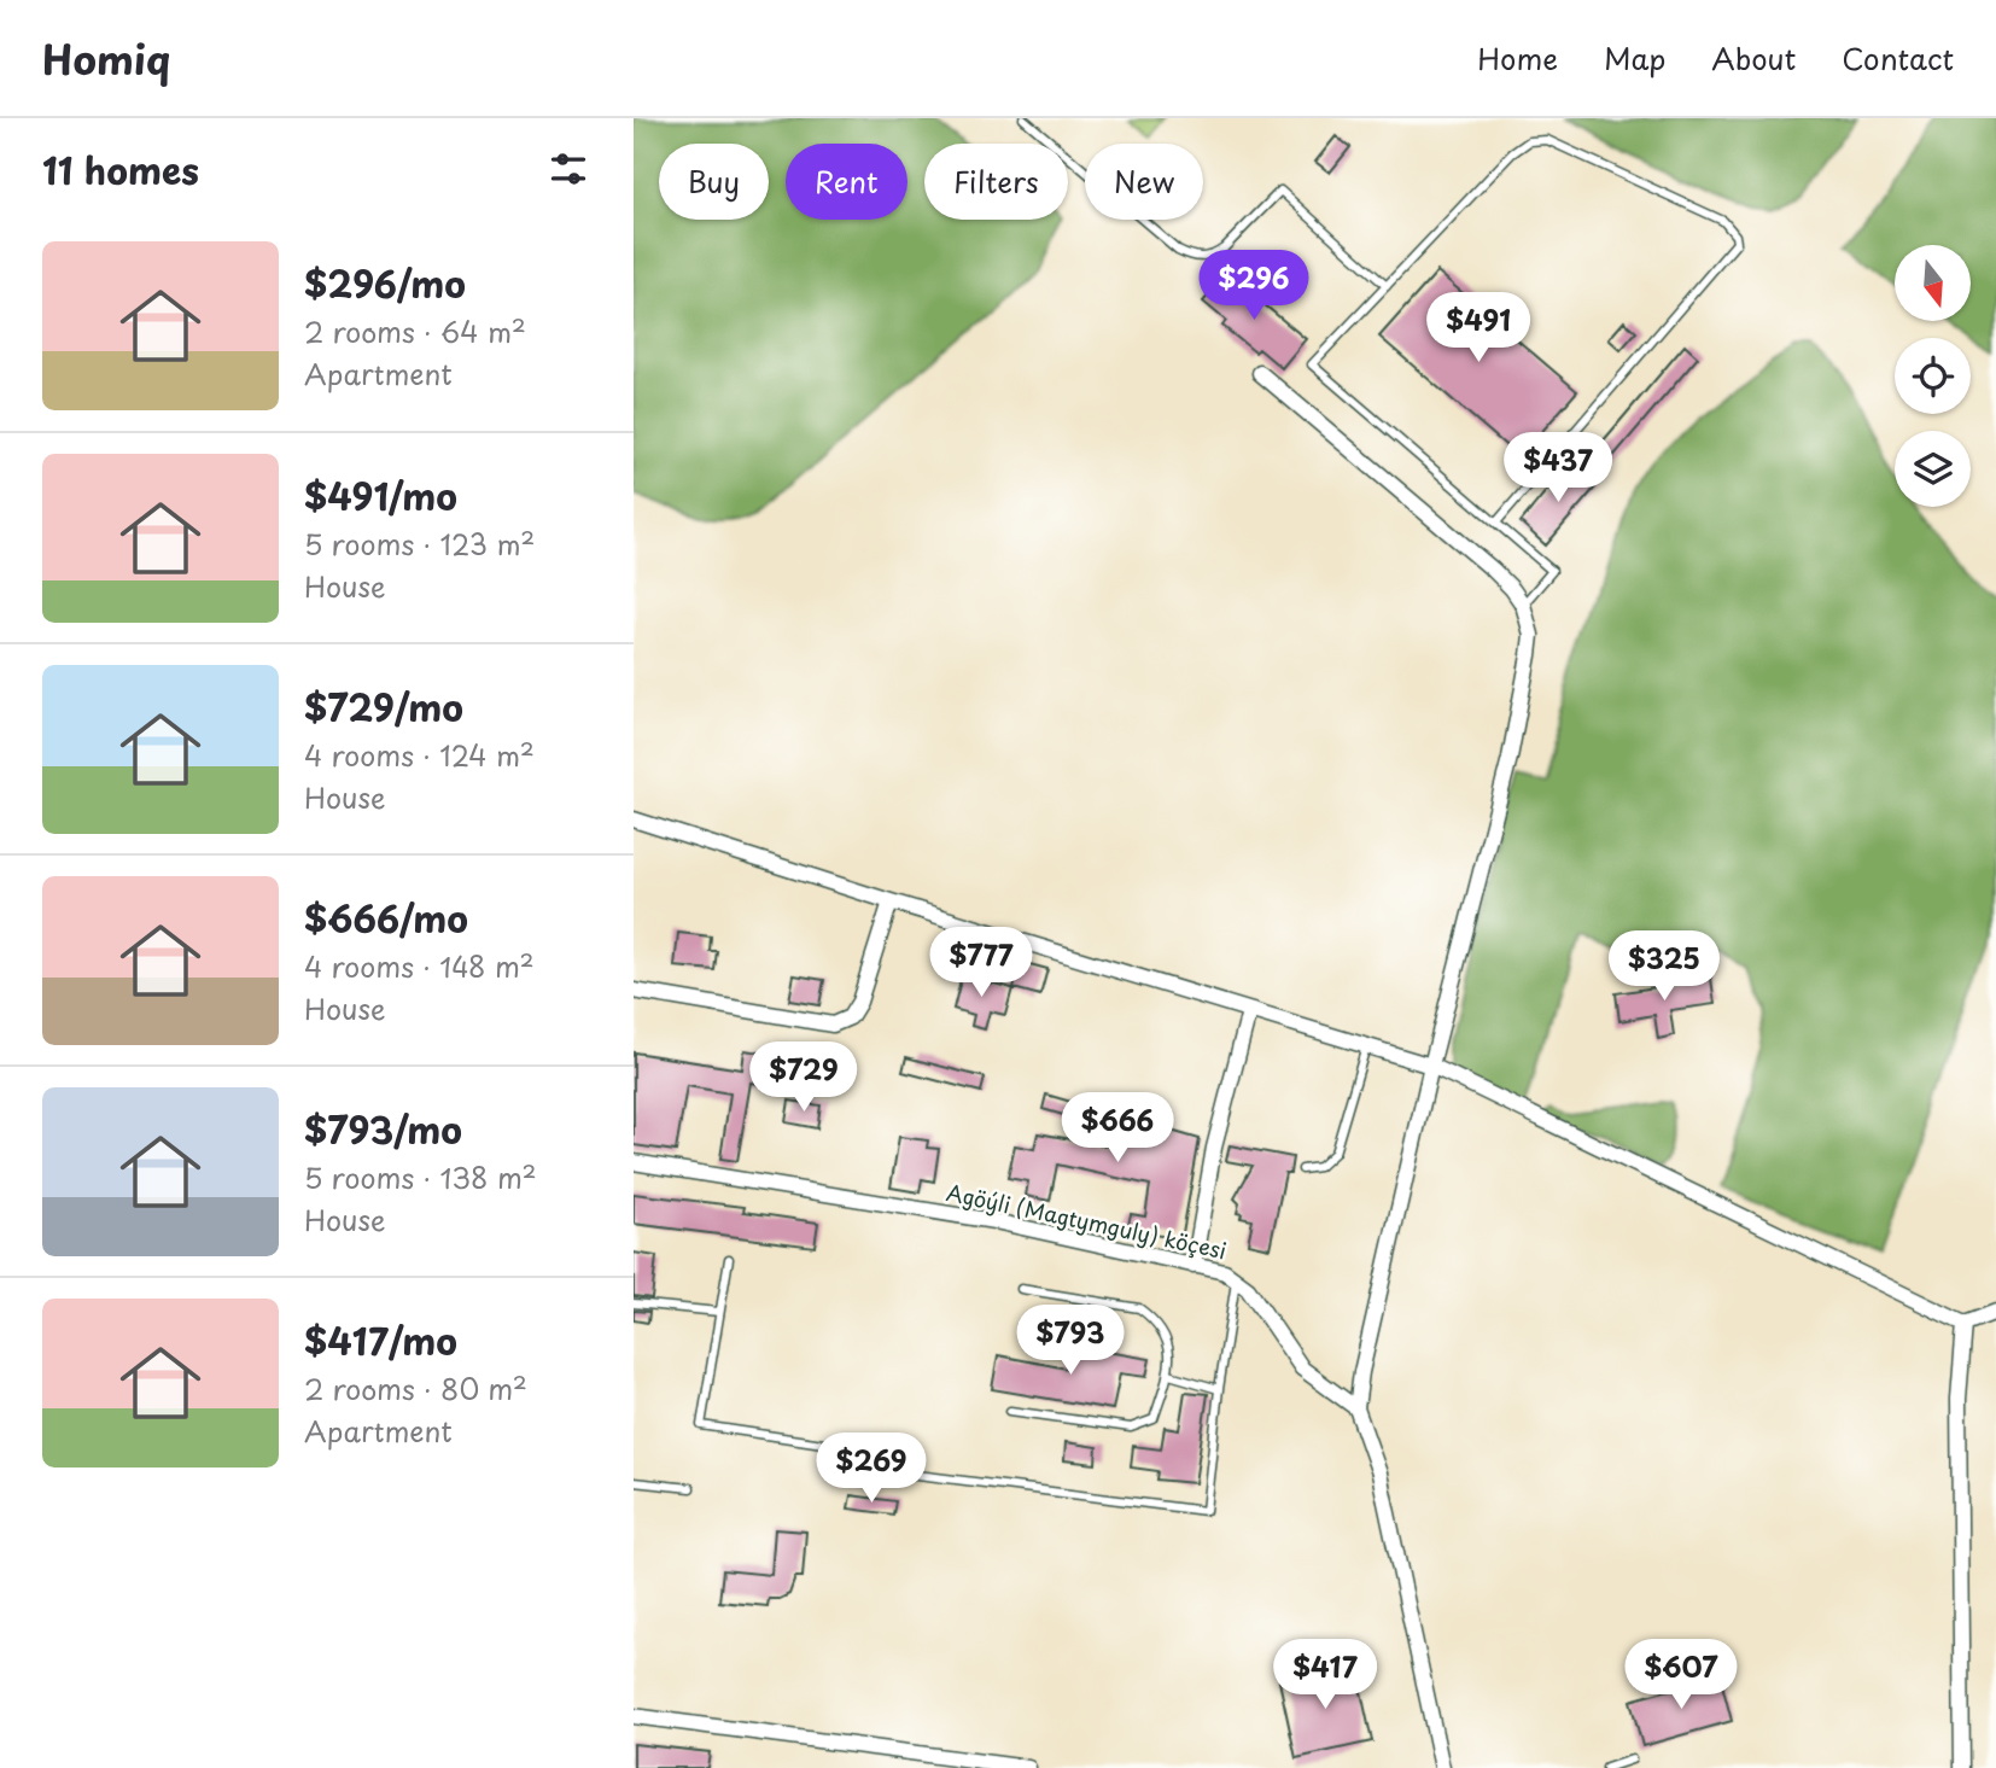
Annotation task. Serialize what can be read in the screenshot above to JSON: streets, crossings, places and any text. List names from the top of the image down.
{
  "streets": {
    "street": ["Agöýli (Magtymguly) köçesi"]
  },
  "north": "bottom",
  "page": {
    "header": "Homiq",
    "nav": [
      "Home",
      "Map",
      "About",
      "Contact"
    ],
    "heading": "11 homes",
    "chip": [
      "Buy",
      "Rent",
      "Filters",
      "New"
    ],
    "list": [
      {
        "name": "$296/mo",
        "note": "2 rooms · 64 m² · Apartment"
      },
      {
        "name": "$491/mo",
        "note": "5 rooms · 123 m² · House"
      },
      {
        "name": "$729/mo",
        "note": "4 rooms · 124 m² · House"
      },
      {
        "name": "$666/mo",
        "note": "4 rooms · 148 m² · House"
      },
      {
        "name": "$793/mo",
        "note": "5 rooms · 138 m² · House"
      },
      {
        "name": "$417/mo",
        "note": "2 rooms · 80 m² · Apartment"
      }
    ],
    "price": [
      "$296",
      "$491",
      "$437",
      "$777",
      "$325",
      "$729",
      "$666",
      "$793",
      "$269",
      "$417",
      "$607"
    ]
  }
}
